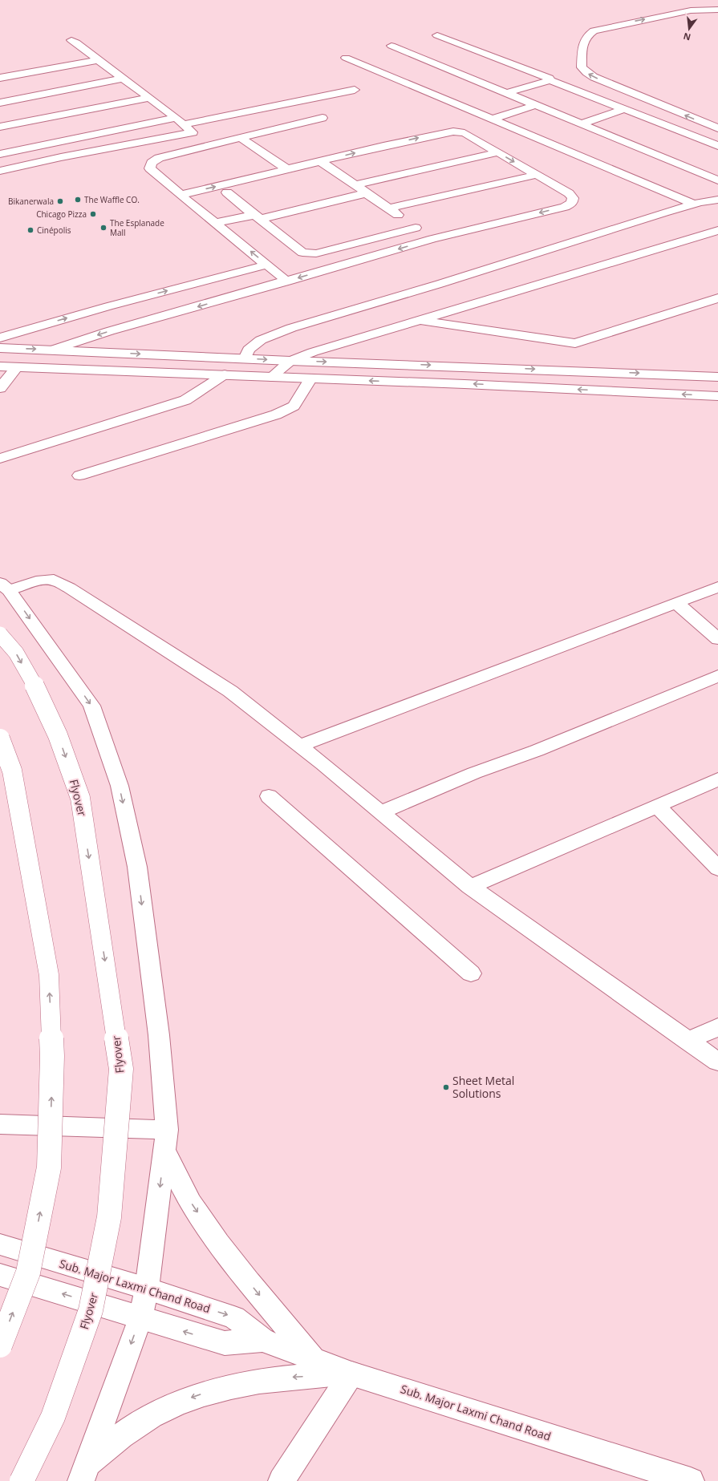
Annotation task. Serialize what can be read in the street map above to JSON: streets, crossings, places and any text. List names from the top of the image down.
{
  "streets": {
    "street": ["Flyover", "Sub. Major Laxmi Chand Road"]
  },
  "places": [
    "The Waffle CO.",
    "Bikanerwala",
    "Chicago Pizza",
    "The Esplanade Mall",
    "Cinépolis",
    "Sheet Metal Solutions"
  ],
  "north": "bottom"
}
